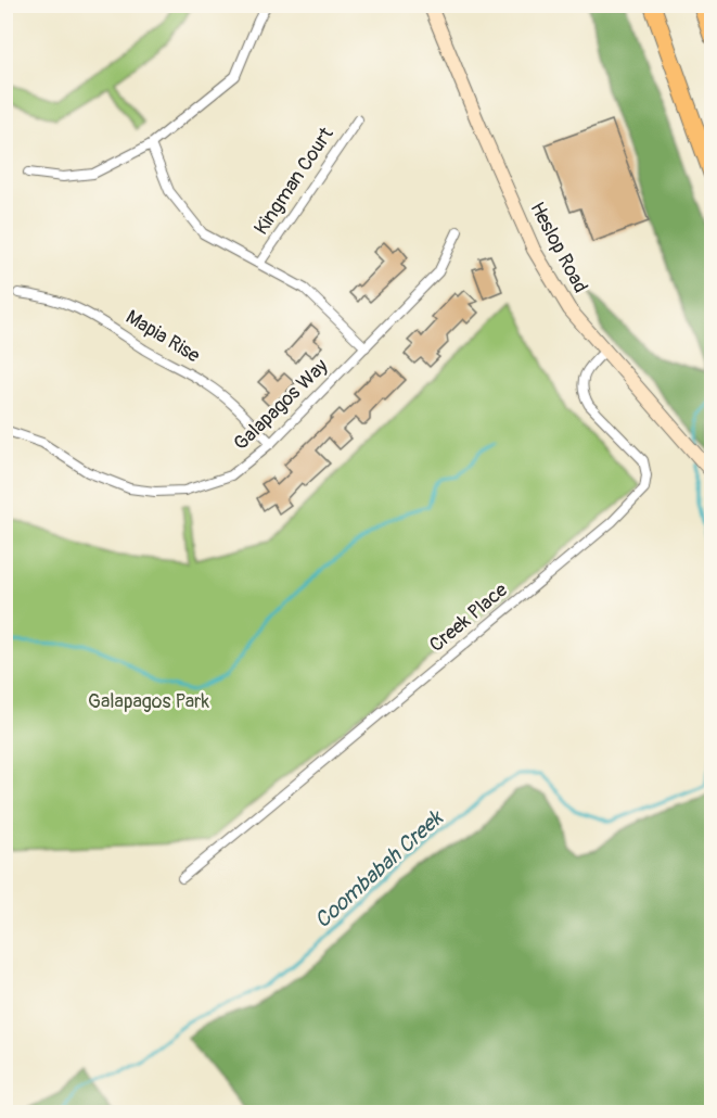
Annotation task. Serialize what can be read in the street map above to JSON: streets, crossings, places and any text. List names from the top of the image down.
{
  "streets": {
    "street": [
      "Kingman Court",
      "Heslop Road",
      "Mapia Rise",
      "Galapagos Way",
      "Creek Place"
    ]
  },
  "crossings": [
    ["Heslop Road", "Creek Place"],
    ["Mapia Rise", "Galapagos Way"]
  ],
  "water": ["Coombabah Creek"],
  "parks": ["Galapagos Park"]
}
